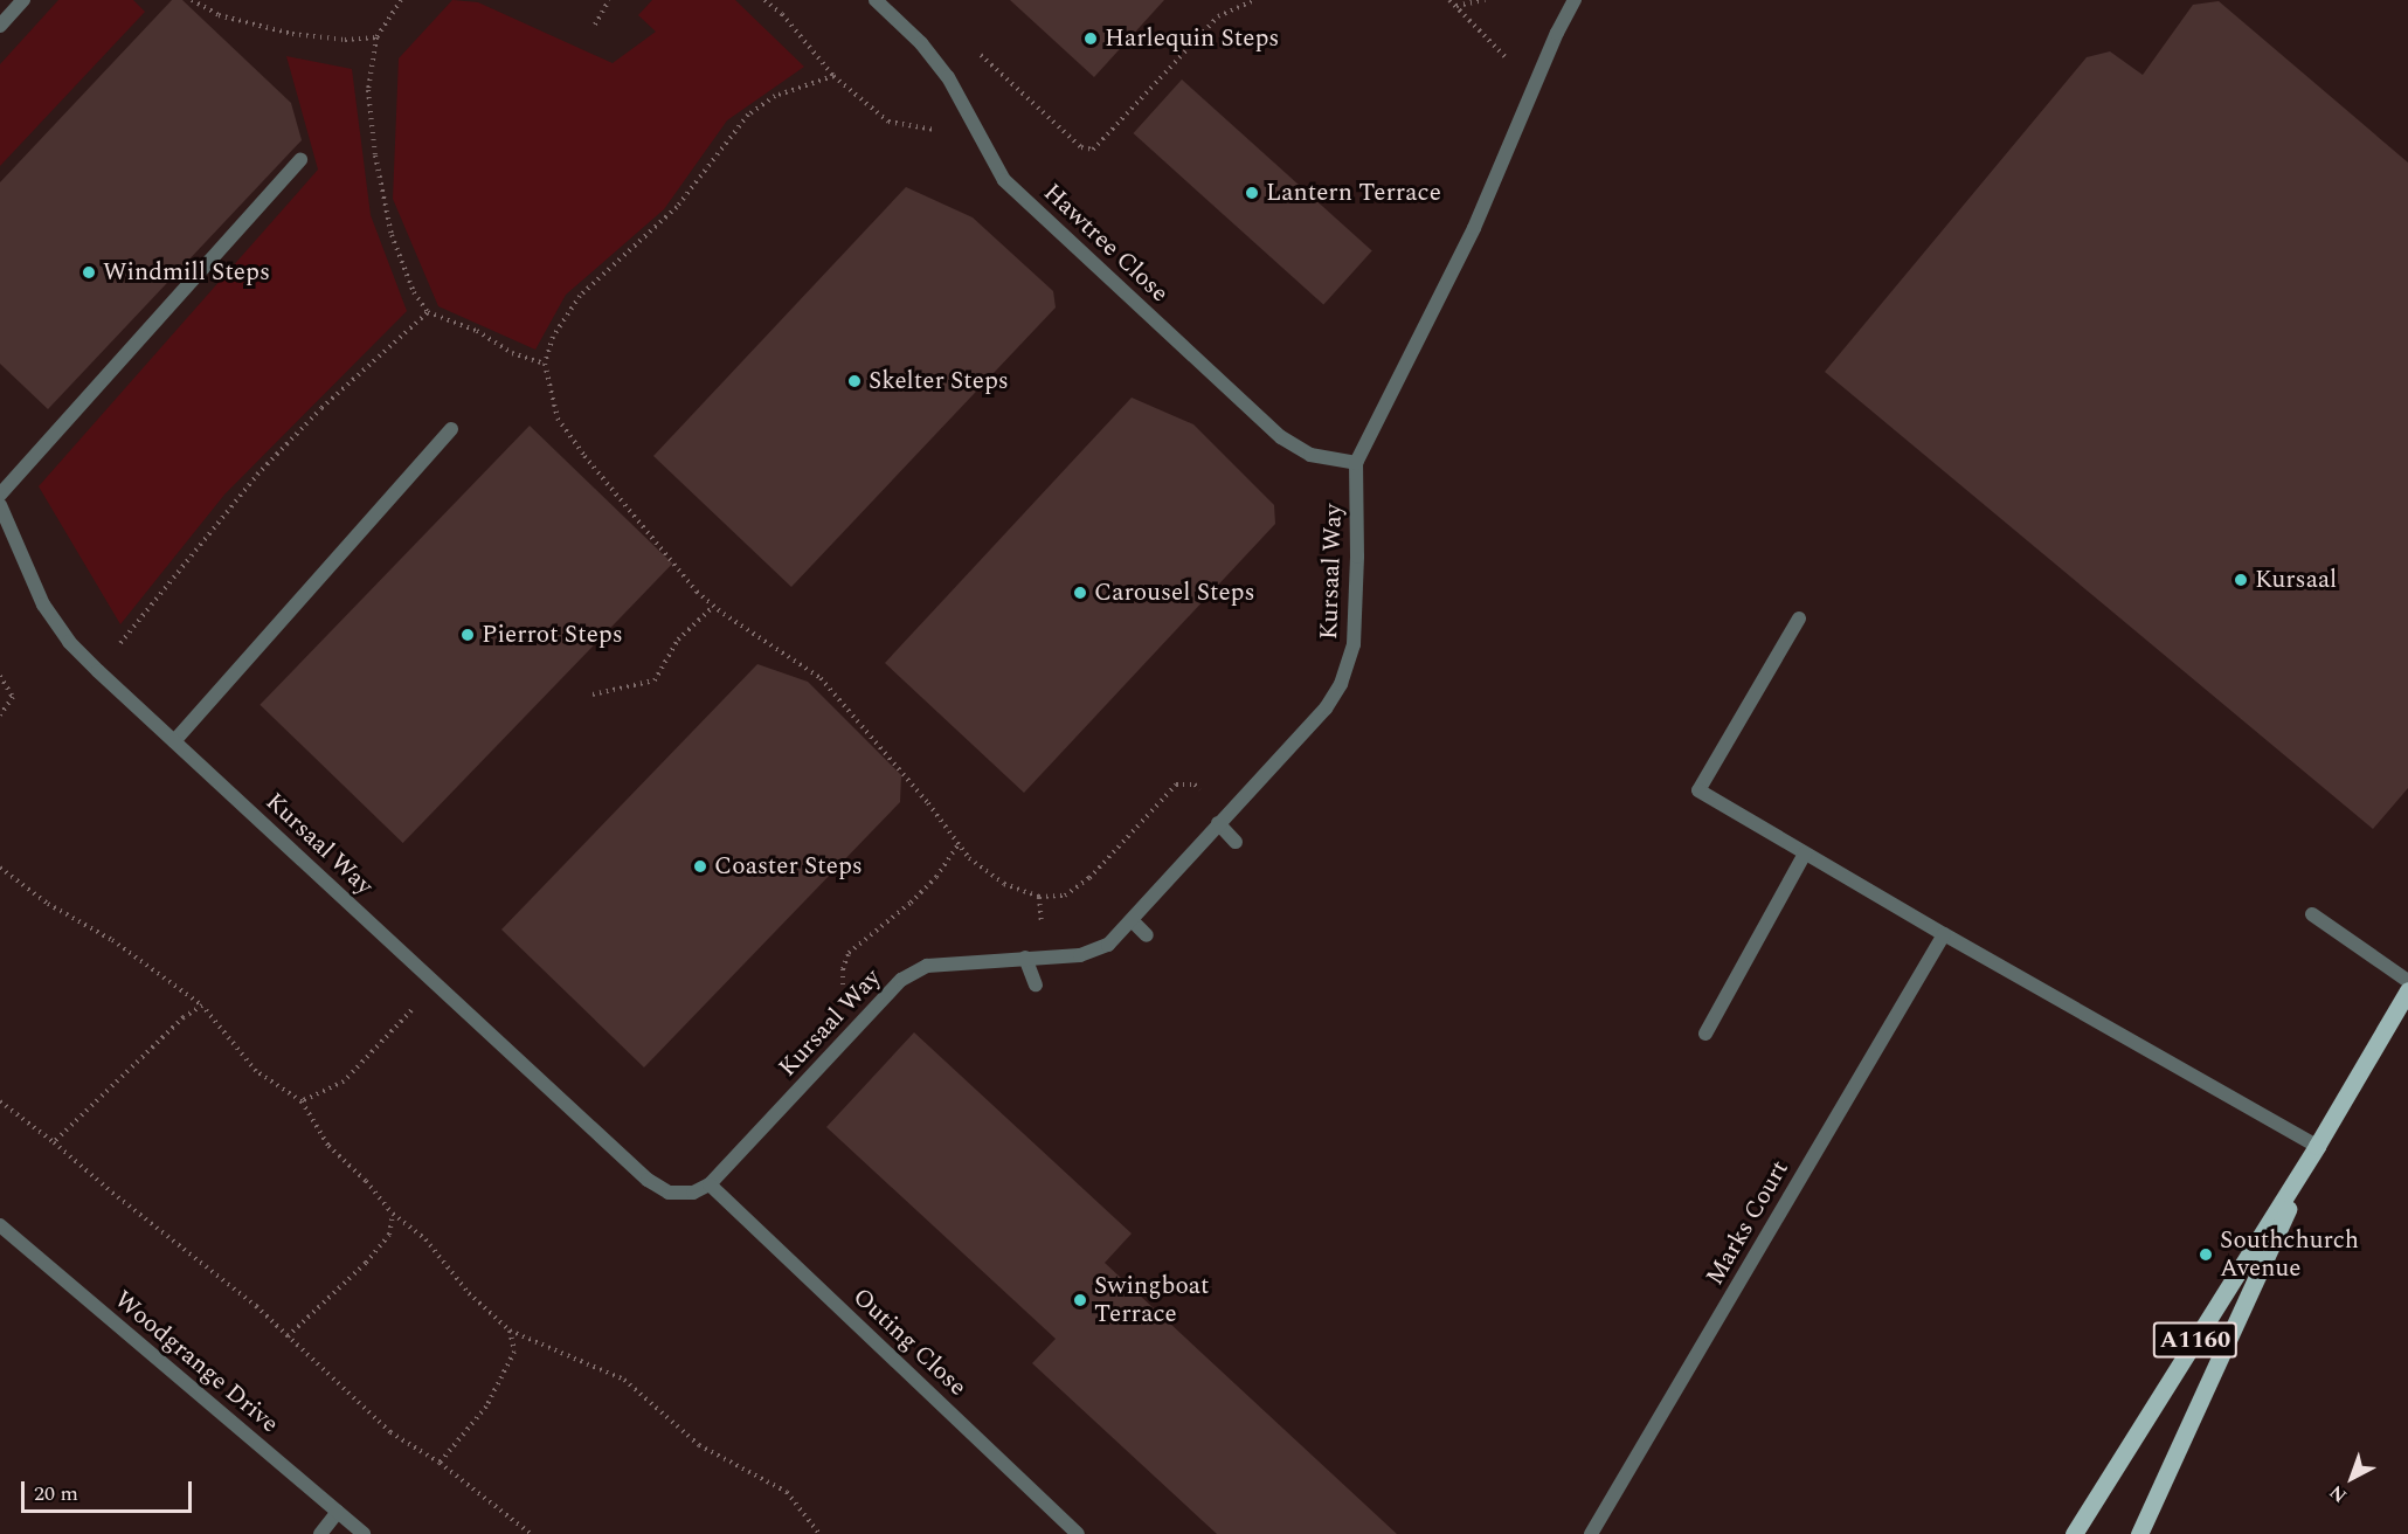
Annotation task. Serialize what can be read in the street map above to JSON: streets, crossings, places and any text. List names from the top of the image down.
{
  "streets": {
    "main road": ["A1160"],
    "street": [
      "Hawtree Close",
      "Kursaal Way",
      "Marks Court",
      "Outing Close",
      "Woodgrange Drive"
    ]
  },
  "crossings": [
    ["Hawtree Close", "Kursaal Way"],
    ["Kursaal Way", "Outing Close"]
  ],
  "places": [
    "Harlequin Steps",
    "Lantern Terrace",
    "Windmill Steps",
    "Skelter Steps",
    "Kursaal",
    "Carousel Steps",
    "Pierrot Steps",
    "Coaster Steps",
    "Southchurch Avenue",
    "Swingboat Terrace"
  ],
  "scale_bar": "20 m",
  "north": "bottom left"
}
